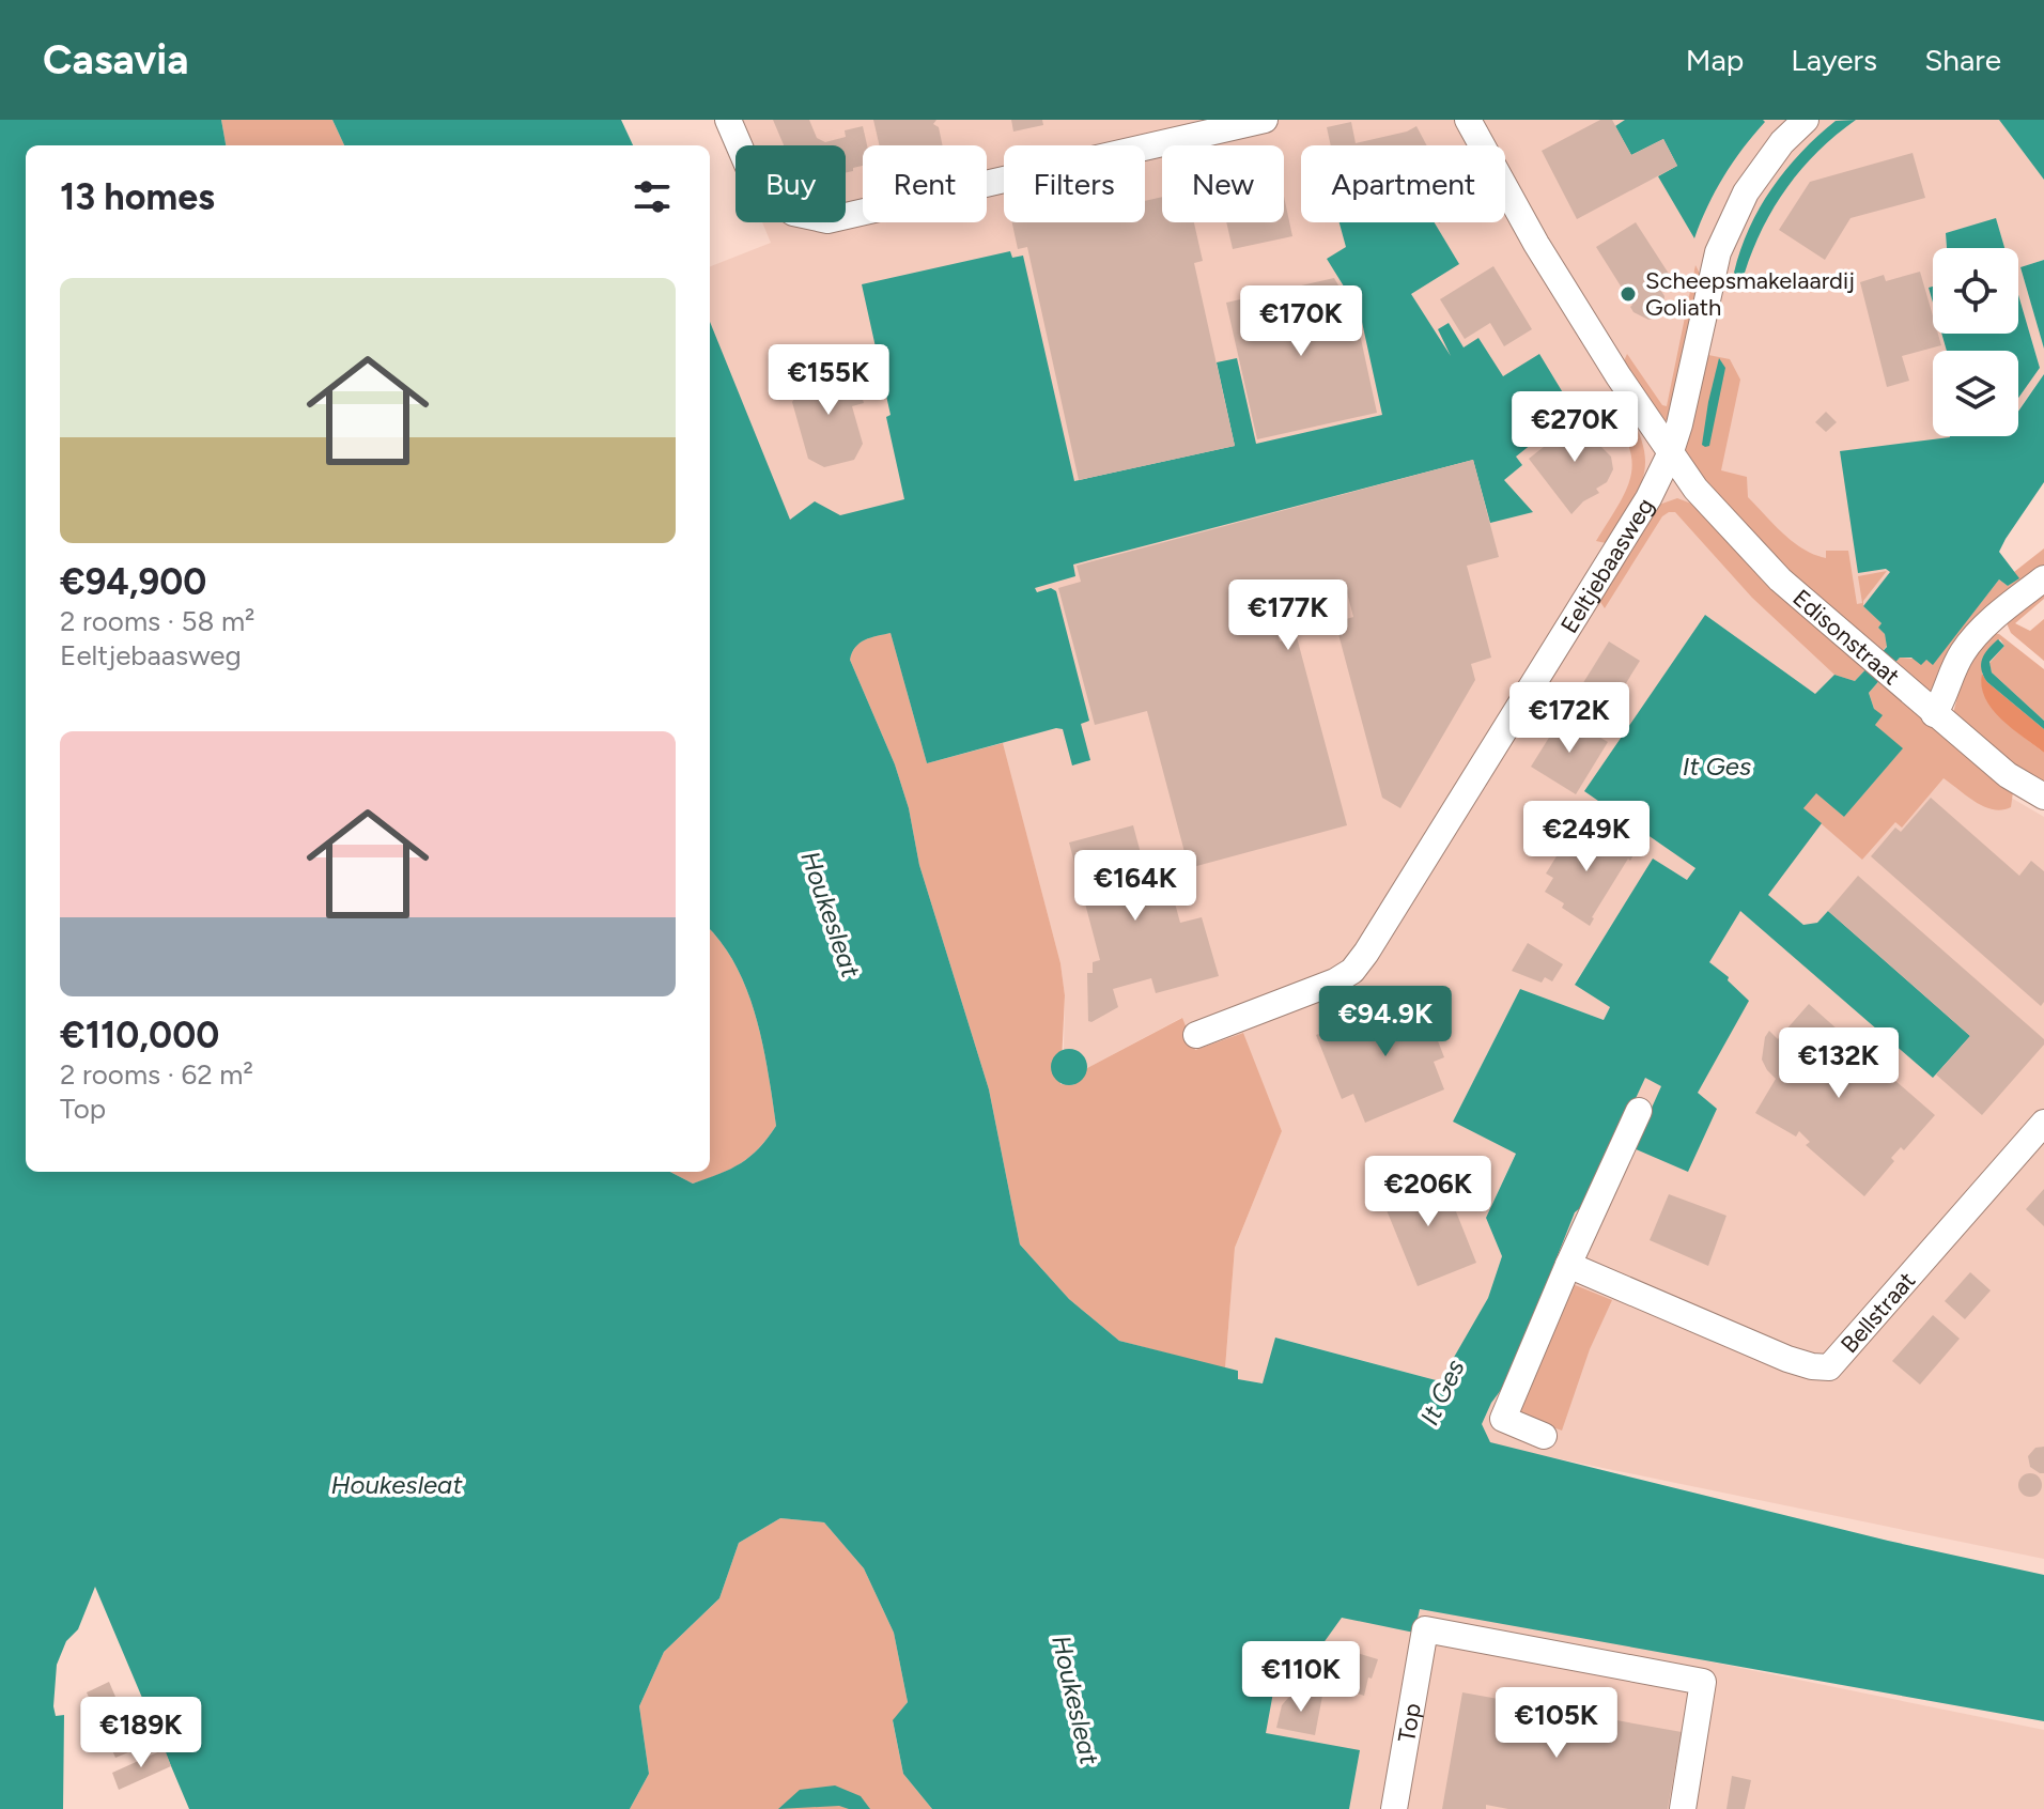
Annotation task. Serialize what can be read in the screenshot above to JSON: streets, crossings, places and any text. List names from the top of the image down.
{
  "streets": {
    "street": [
      "Eeltjebaasweg",
      "Edisonstraat",
      "Bellstraat",
      "Top"
    ]
  },
  "crossings": [
    ["Eeltjebaasweg", "Edisonstraat"]
  ],
  "water": ["It Ges", "Houkesleat"],
  "places": ["Scheepsmakelaardij Goliath"],
  "page": {
    "header": "Casavia",
    "nav": ["Map", "Layers", "Share"],
    "chip": [
      "Buy",
      "Rent",
      "Filters",
      "New",
      "Apartment"
    ],
    "heading": "13 homes",
    "list": [
      {
        "name": "€94,900",
        "note": "2 rooms · 58 m² · Eeltjebaasweg"
      },
      {
        "name": "€110,000",
        "note": "2 rooms · 62 m² · Top"
      }
    ],
    "price": [
      "€170K",
      "€155K",
      "€270K",
      "€177K",
      "€172K",
      "€249K",
      "€164K",
      "€94.9K",
      "€132K",
      "€206K",
      "€110K",
      "€105K",
      "€189K"
    ]
  }
}
